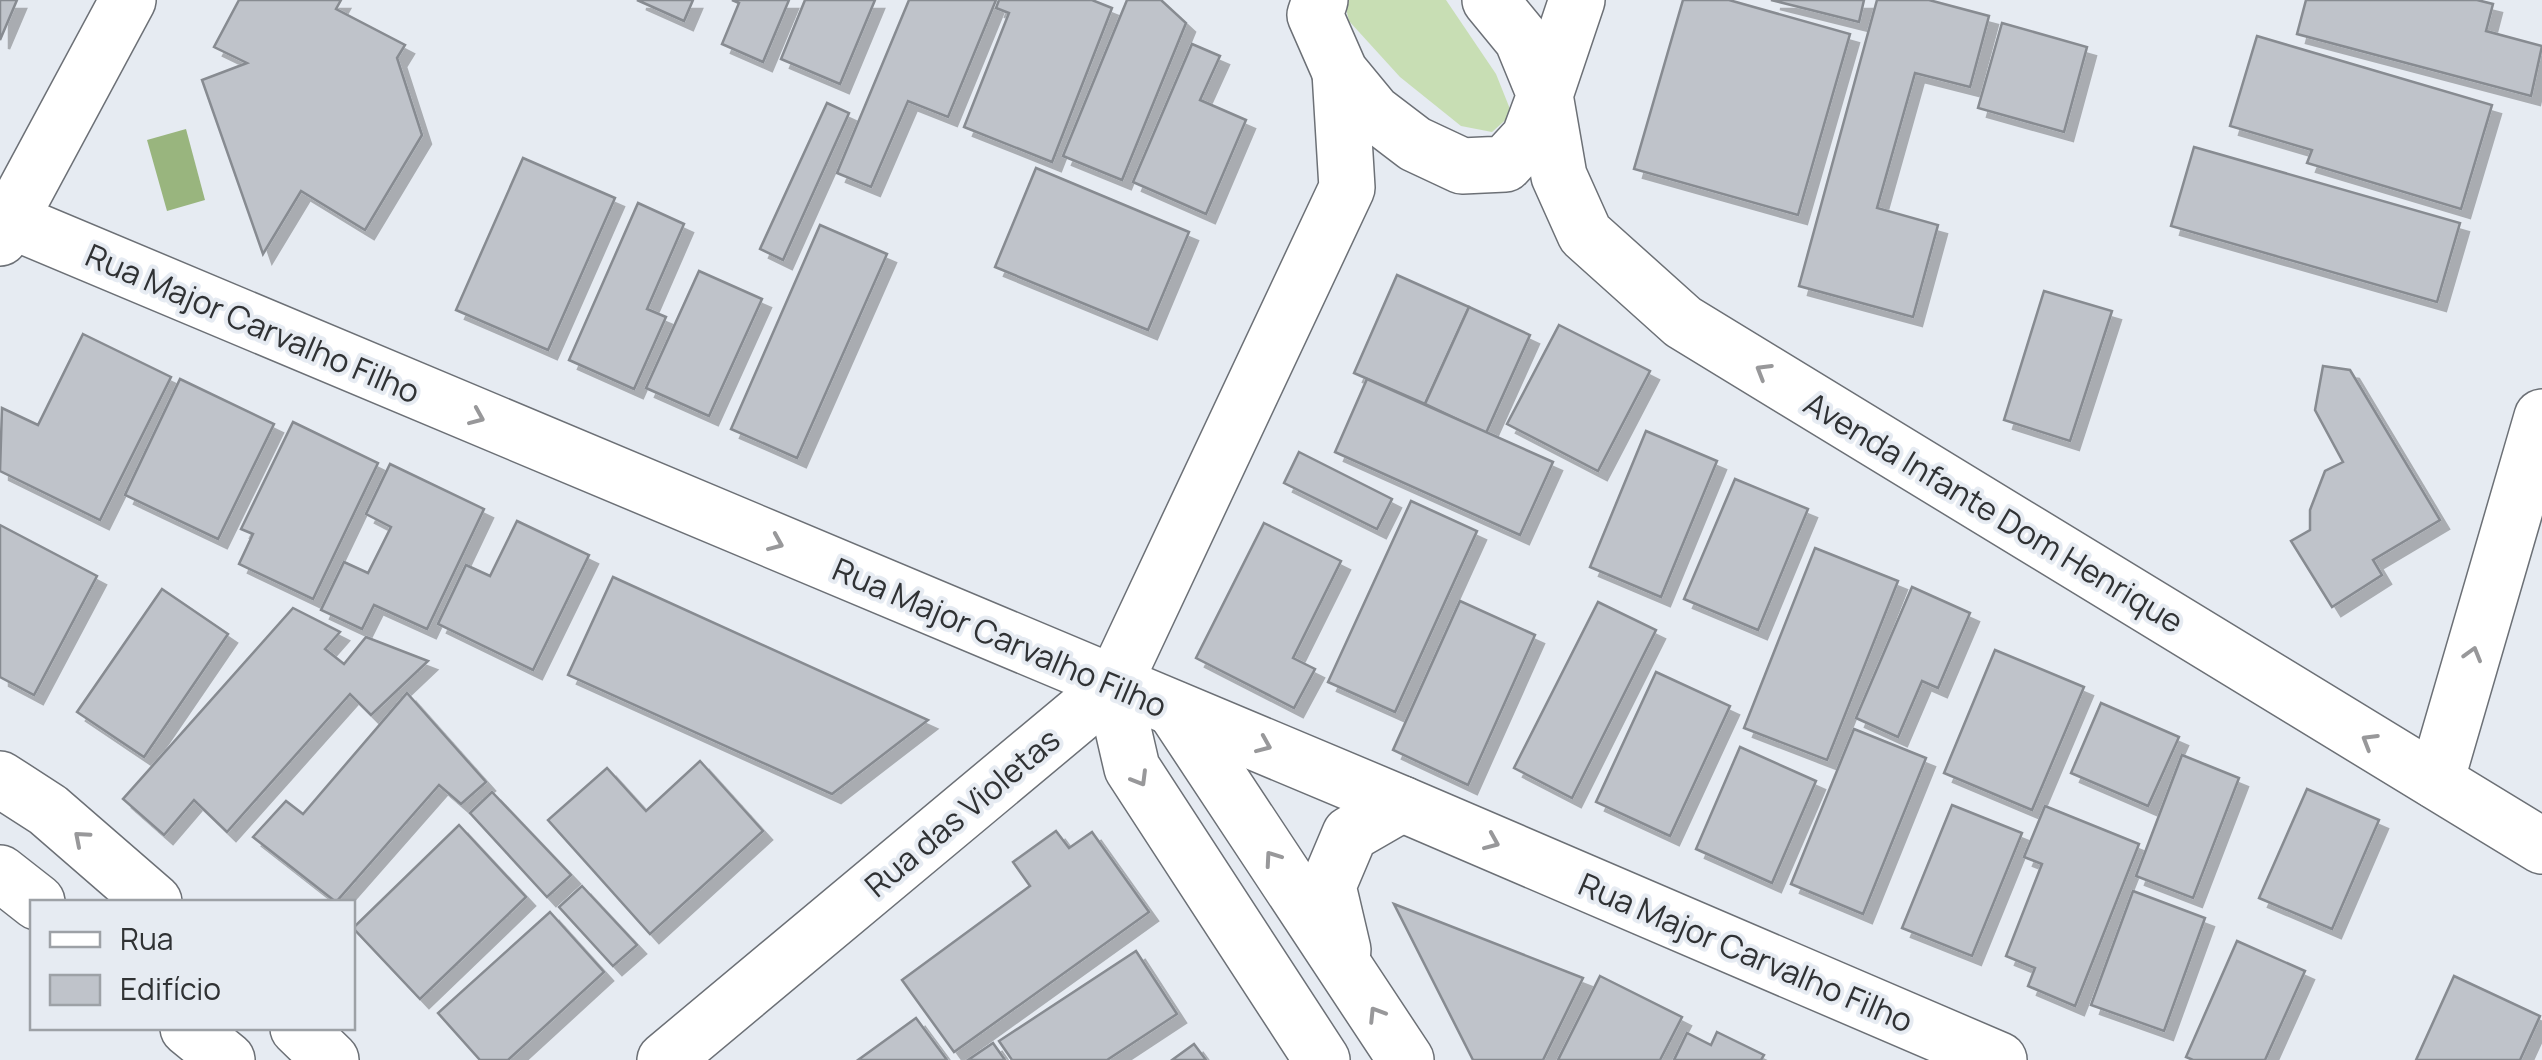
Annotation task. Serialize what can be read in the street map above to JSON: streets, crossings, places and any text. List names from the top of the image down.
{
  "streets": {
    "street": ["Rua Major Carvalho Filho", "Avenda Infante Dom Henrique", "Rua das Violetas"]
  },
  "crossings": [
    ["Rua Major Carvalho Filho", "Rua das Violetas"]
  ],
  "one_way": ["Rua Major Carvalho Filho", "Avenda Infante Dom Henrique"],
  "legend": ["Rua", "Edifício"]
}
